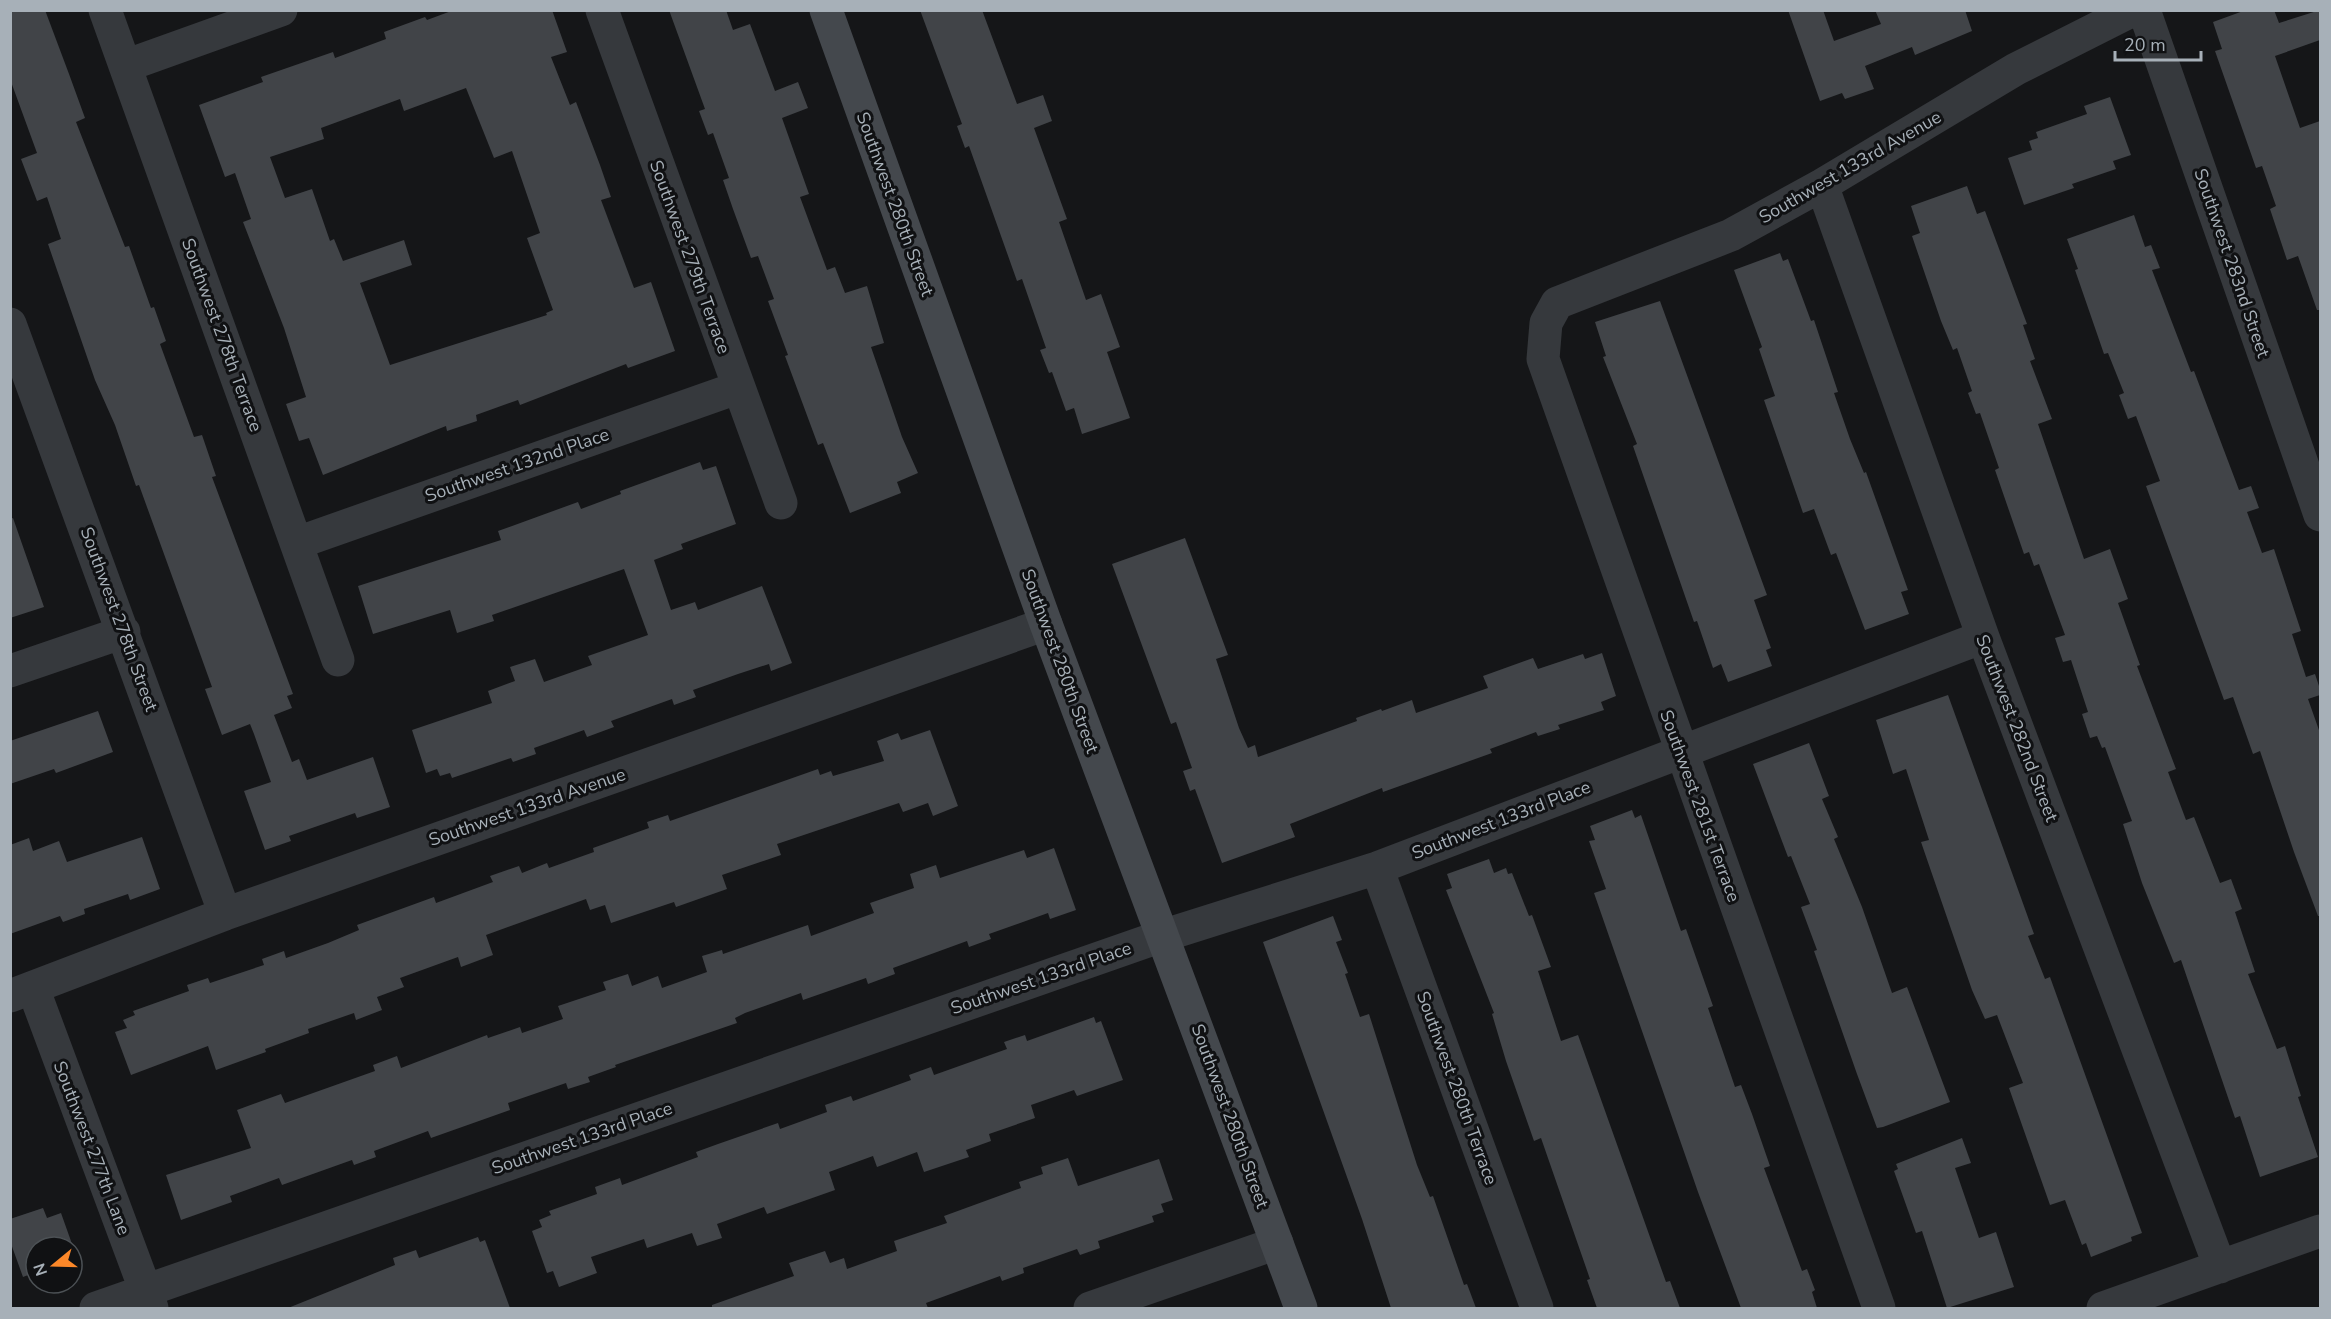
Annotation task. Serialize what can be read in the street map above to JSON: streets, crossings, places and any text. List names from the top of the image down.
{
  "streets": {
    "street": [
      "Southwest 133rd Avenue",
      "Southwest 280th Street",
      "Southwest 279th Terrace",
      "Southwest 283nd Street",
      "Southwest 278th Terrace",
      "Southwest 132nd Place",
      "Southwest 278th Street",
      "Southwest 282nd Street",
      "Southwest 281st Terrace",
      "Southwest 133rd Place",
      "Southwest 280th Terrace",
      "Southwest 277th Lane"
    ]
  },
  "crossings": [
    ["Southwest 133rd Avenue", "Southwest 280th Street"],
    ["Southwest 133rd Avenue", "Southwest 278th Street"],
    ["Southwest 133rd Avenue", "Southwest 282nd Street"],
    ["Southwest 133rd Avenue", "Southwest 281st Terrace"],
    ["Southwest 133rd Avenue", "Southwest 277th Lane"],
    ["Southwest 280th Street", "Southwest 133rd Place"],
    ["Southwest 279th Terrace", "Southwest 132nd Place"],
    ["Southwest 278th Terrace", "Southwest 132nd Place"],
    ["Southwest 282nd Street", "Southwest 133rd Place"],
    ["Southwest 281st Terrace", "Southwest 133rd Place"],
    ["Southwest 133rd Place", "Southwest 280th Terrace"],
    ["Southwest 133rd Place", "Southwest 277th Lane"]
  ],
  "scale_bar": "20 m",
  "north": "left"
}
